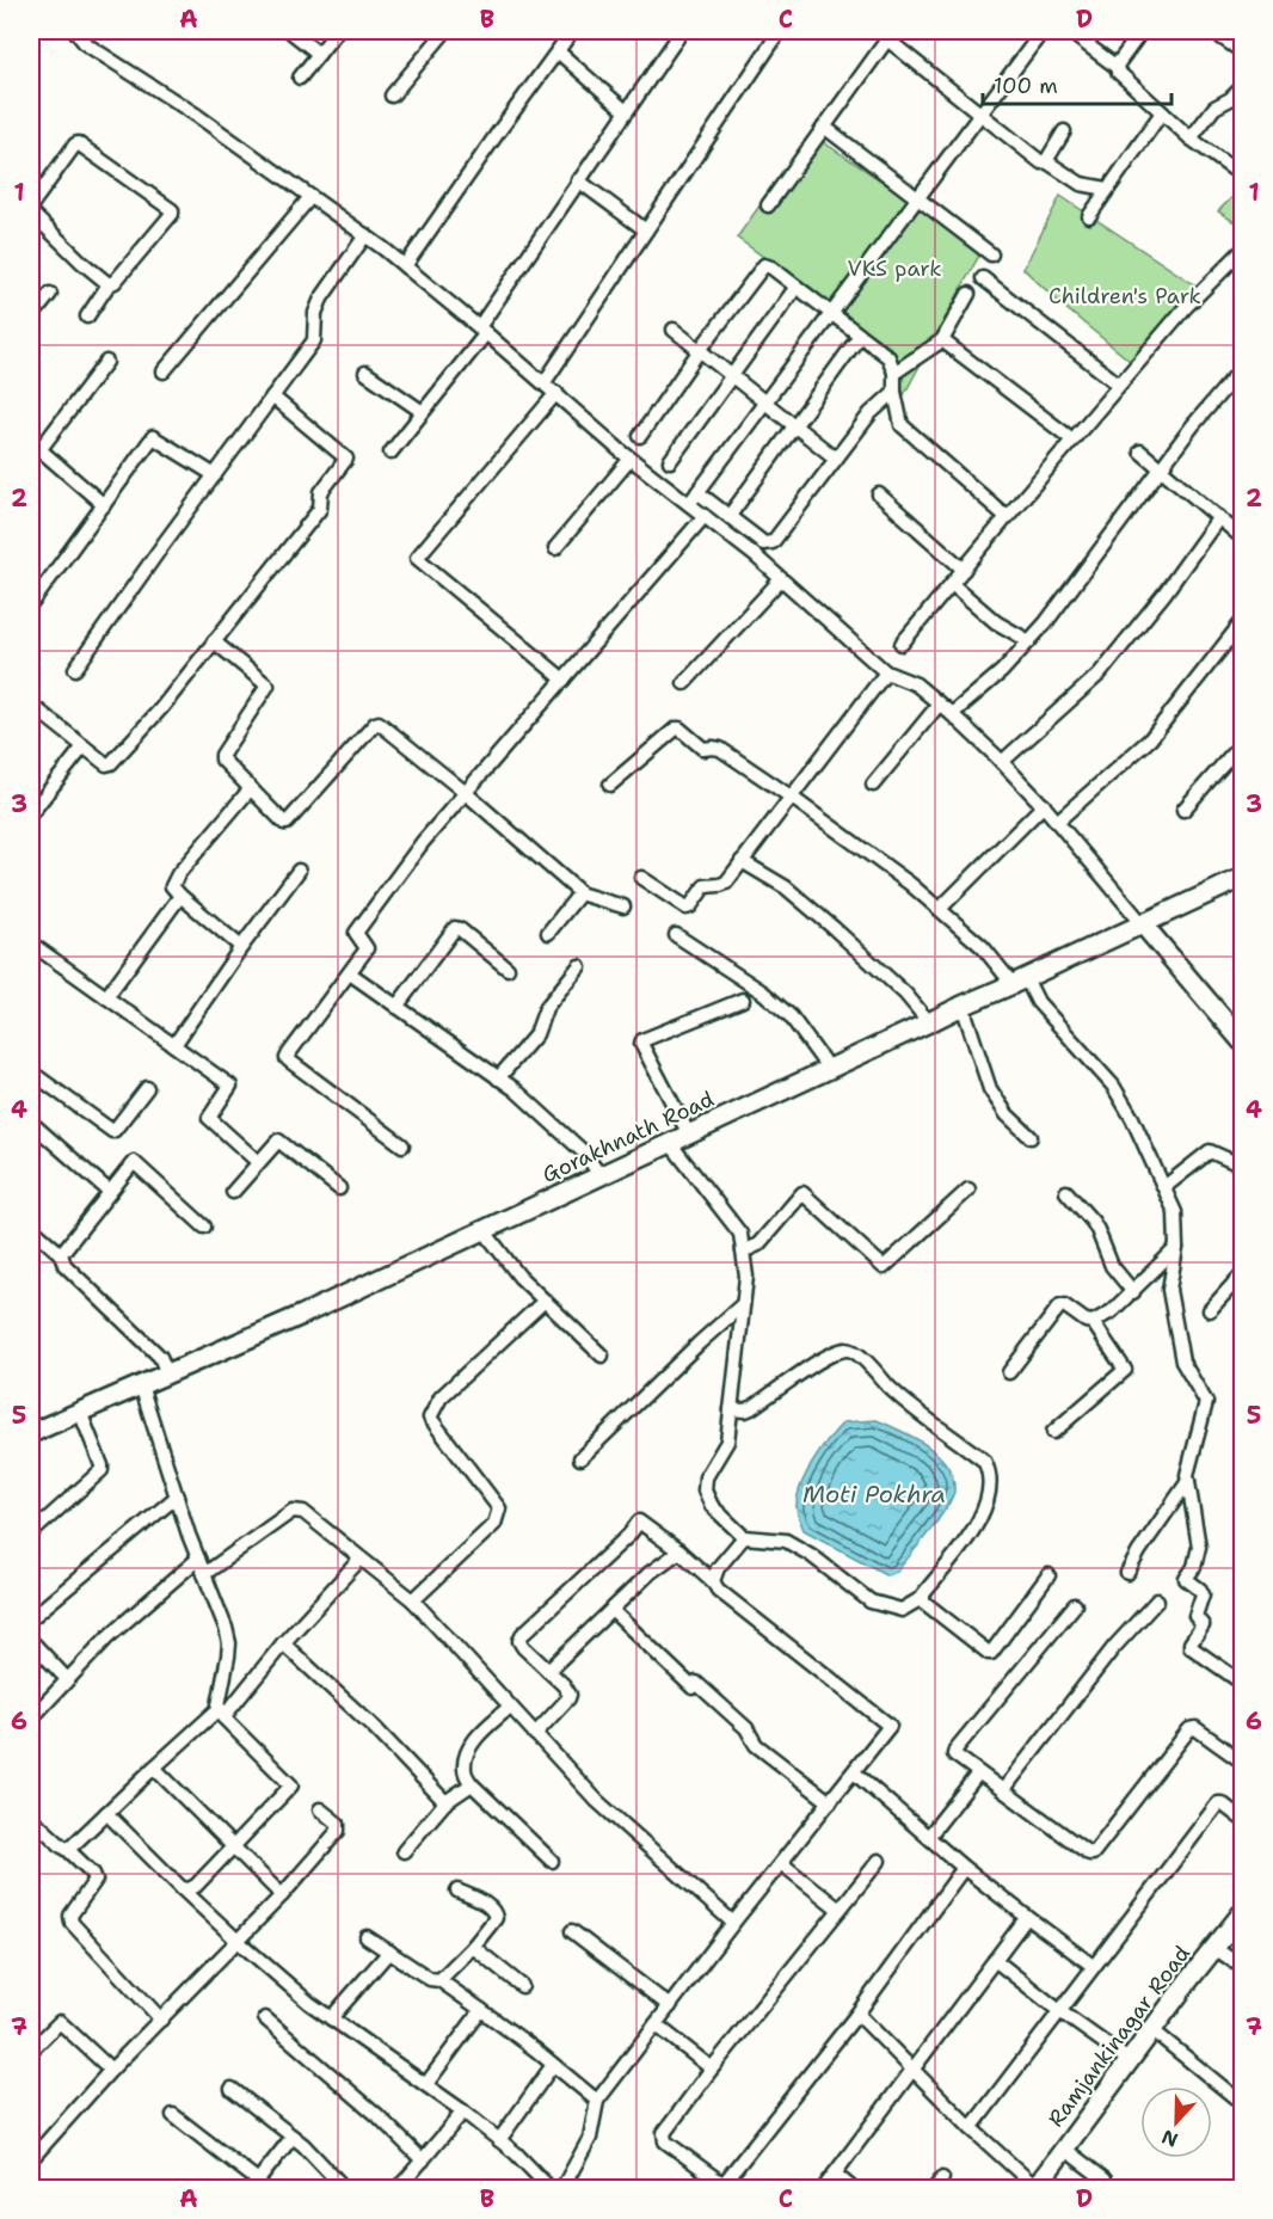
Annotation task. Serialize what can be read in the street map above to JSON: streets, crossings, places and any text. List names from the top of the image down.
{
  "streets": {
    "main road": ["Gorakhnath Road", "Ramjankinagar Road"]
  },
  "water": ["Moti Pokhra"],
  "parks": ["VKS park", "Children's Park"],
  "scale_bar": "100 m",
  "north": "bottom",
  "grid": {
    "columns": [
      "A",
      "B",
      "C",
      "D"
    ],
    "rows": [
      "1",
      "2",
      "3",
      "4",
      "5",
      "6",
      "7"
    ]
  }
}
